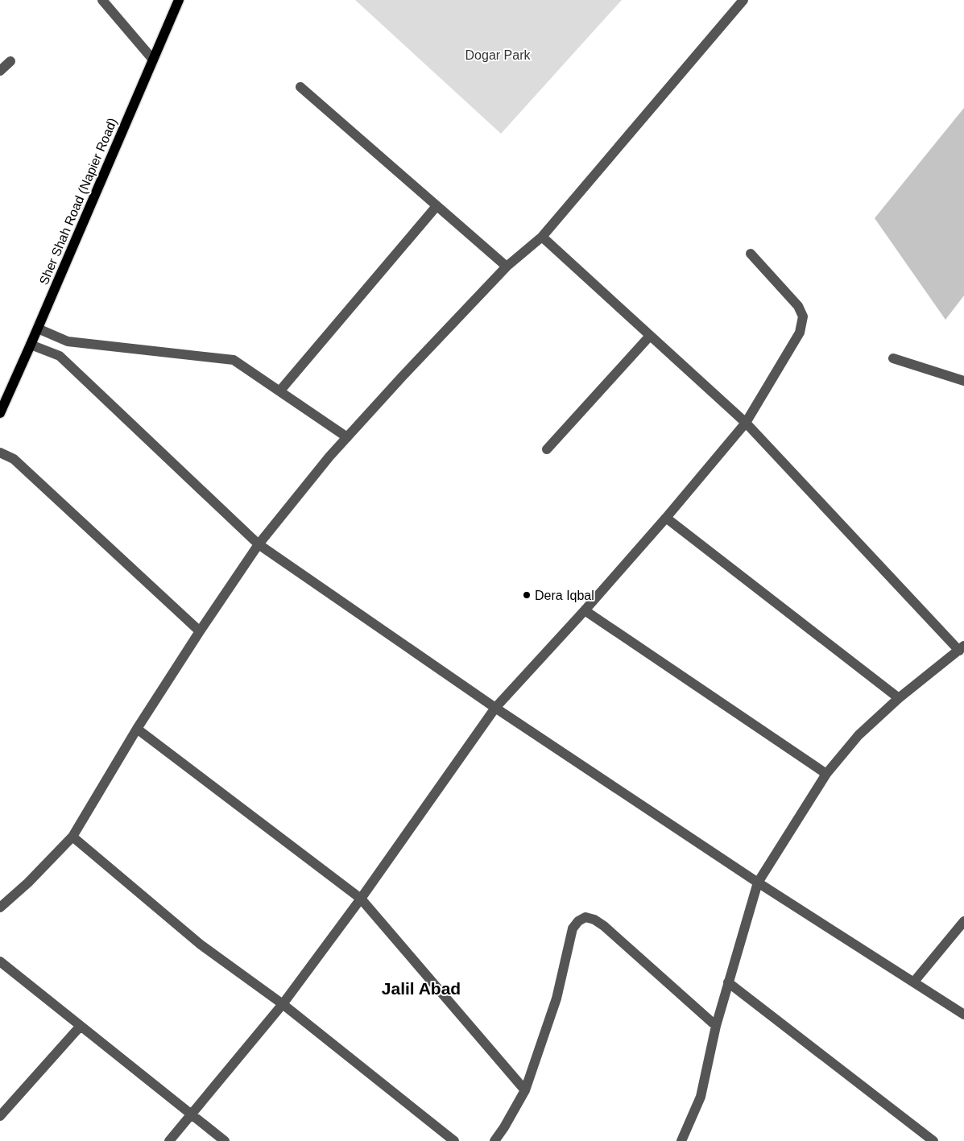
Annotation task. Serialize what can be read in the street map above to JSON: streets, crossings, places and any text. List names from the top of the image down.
{
  "streets": {
    "main road": ["Sher Shah Road (Napier Road)"]
  },
  "districts": ["Jalil Abad"],
  "parks": ["Dogar Park"],
  "places": ["Dera Iqbal"]
}
